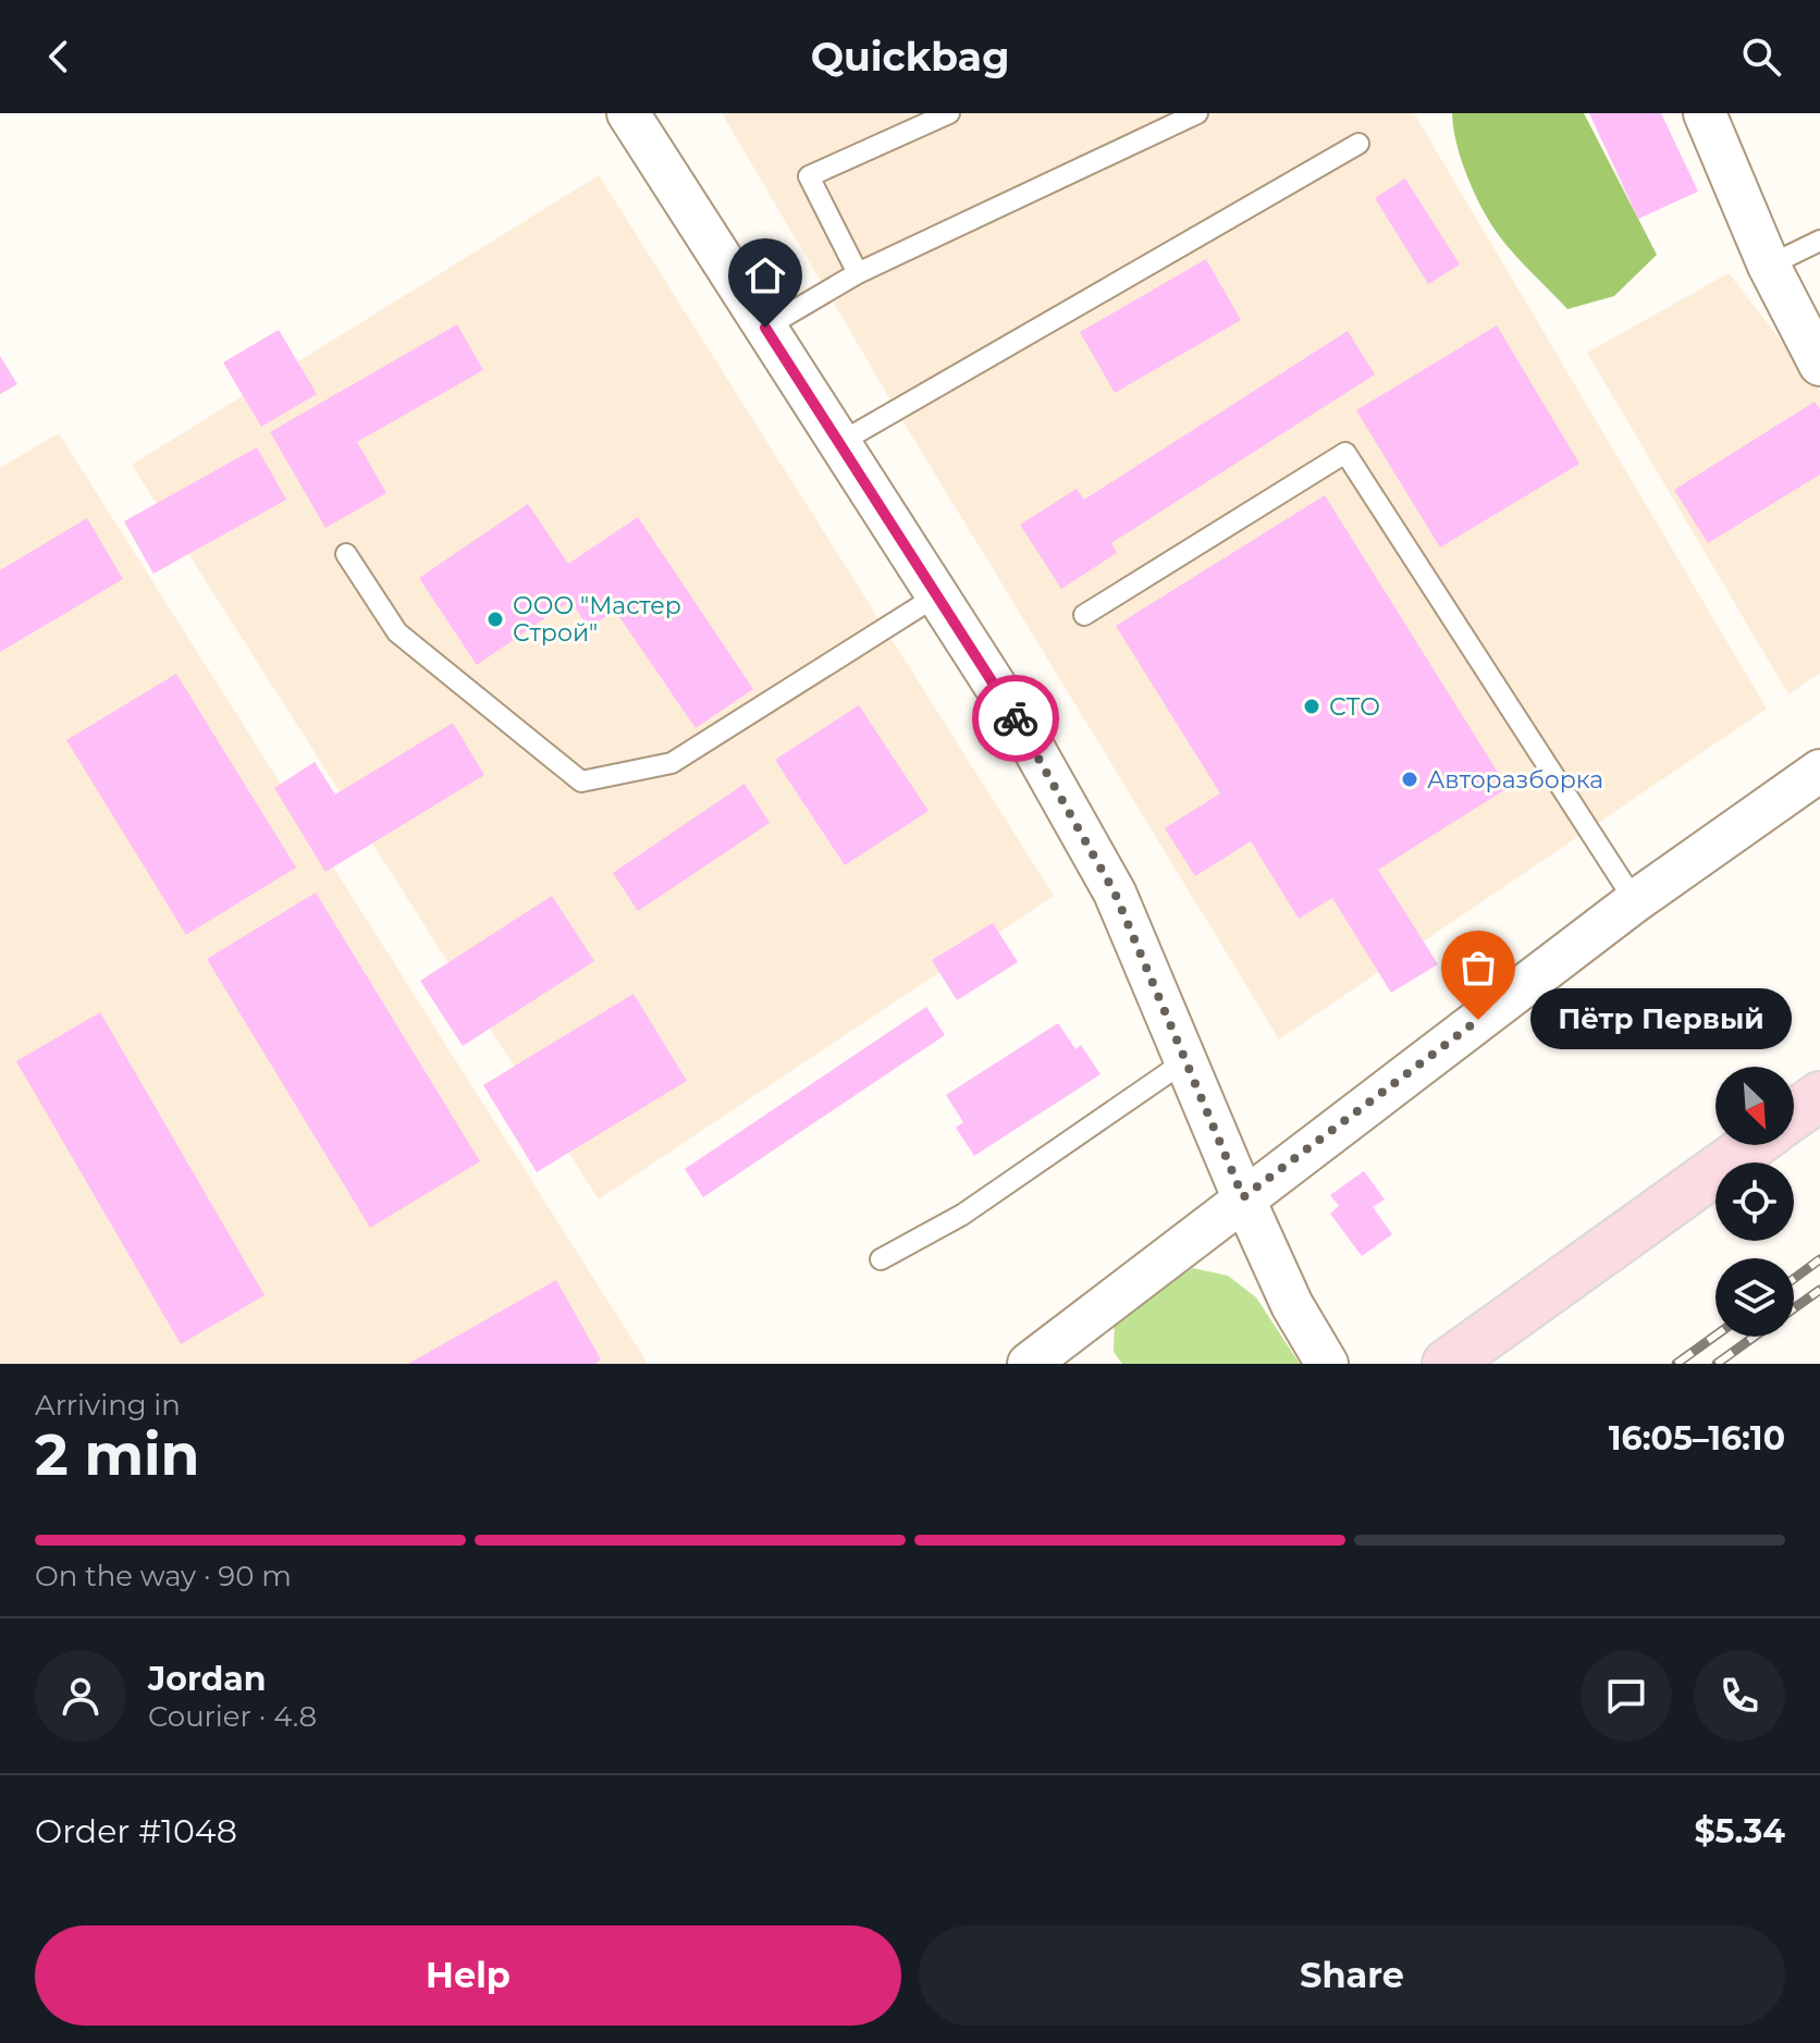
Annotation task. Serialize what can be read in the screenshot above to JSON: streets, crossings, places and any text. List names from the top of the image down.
{
  "places": [
    "ООО \"Мастер Строй\"",
    "СТО",
    "Авторазборка",
    "Пётр Первый"
  ],
  "north": "bottom right",
  "page": {
    "header": "Quickbag",
    "bubble": "Пётр Первый",
    "heading": ["2 min", "Arriving in", "16:05–16:10"],
    "panel": [
      "Jordan",
      "Courier · 4.8",
      "Order #1048",
      "$5.34"
    ],
    "bar": "On the way · 90 m",
    "buttons": ["Help", "Share"]
  }
}
